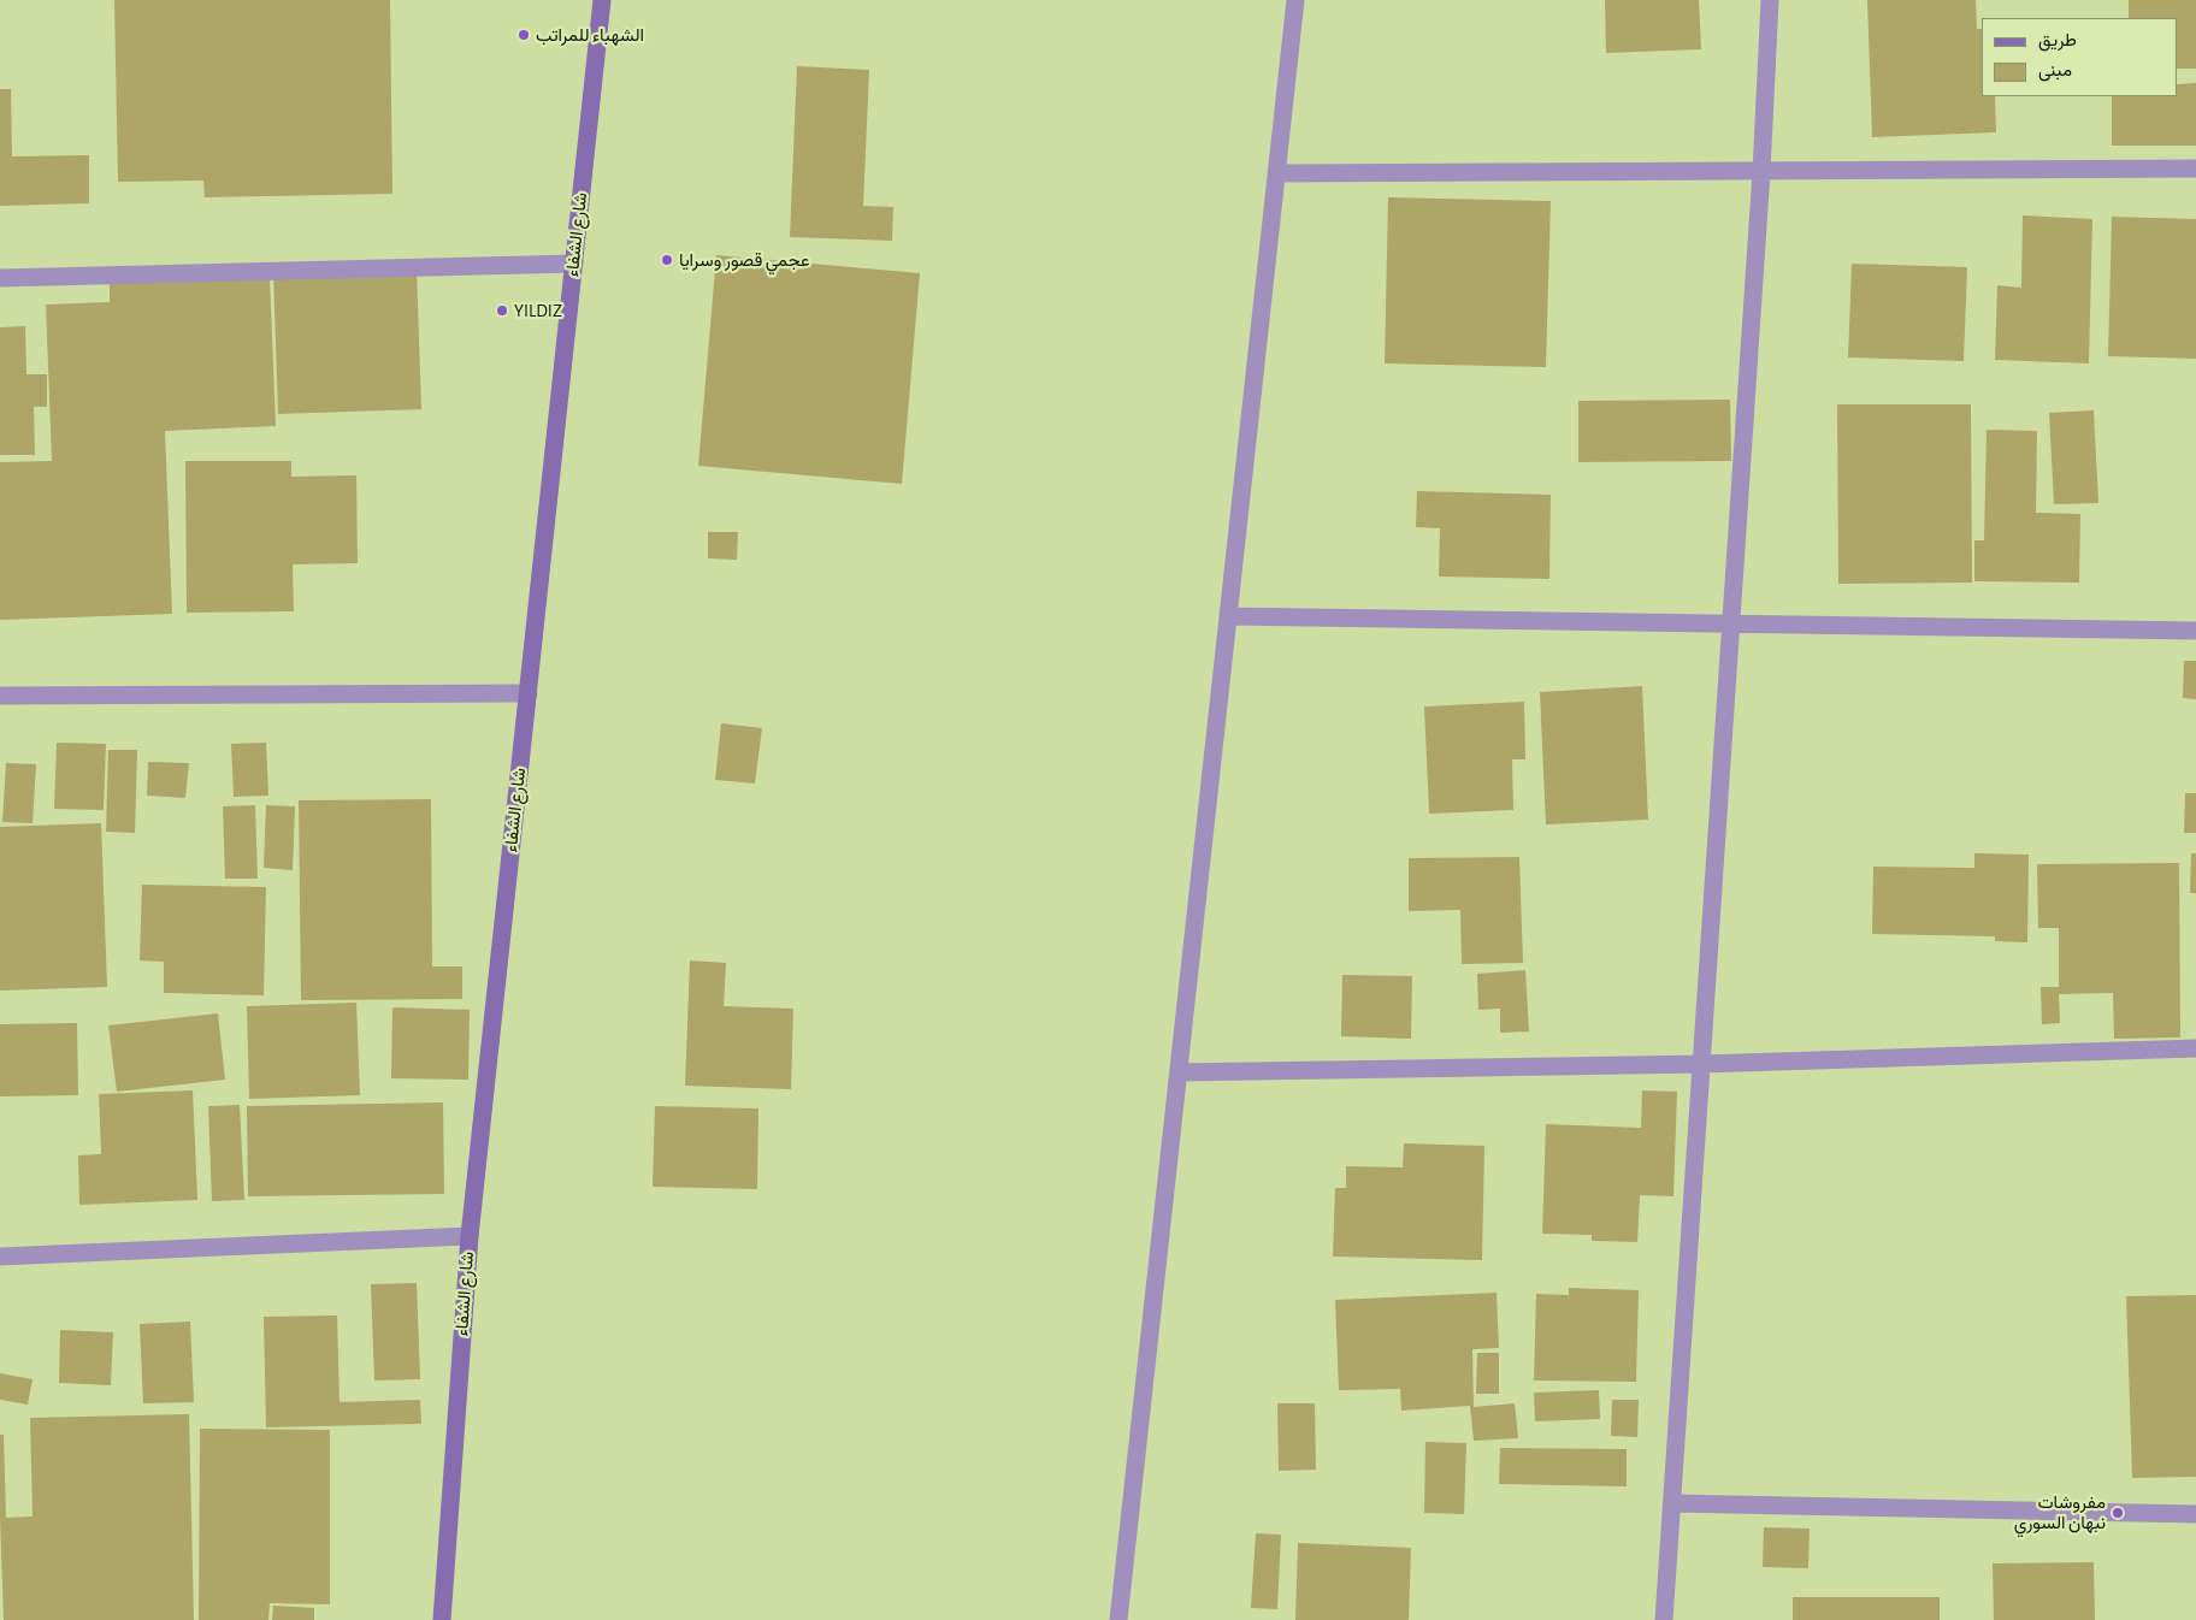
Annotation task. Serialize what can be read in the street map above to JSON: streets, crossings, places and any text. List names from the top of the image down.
{
  "streets": {
    "street": ["شارع الشفاء"]
  },
  "places": [
    "الشهباء للمراتب",
    "عجمي قصور وسرايا",
    "YILDIZ",
    "مفروشات نبهان السوري"
  ],
  "legend": ["طريق", "مبنى"]
}
